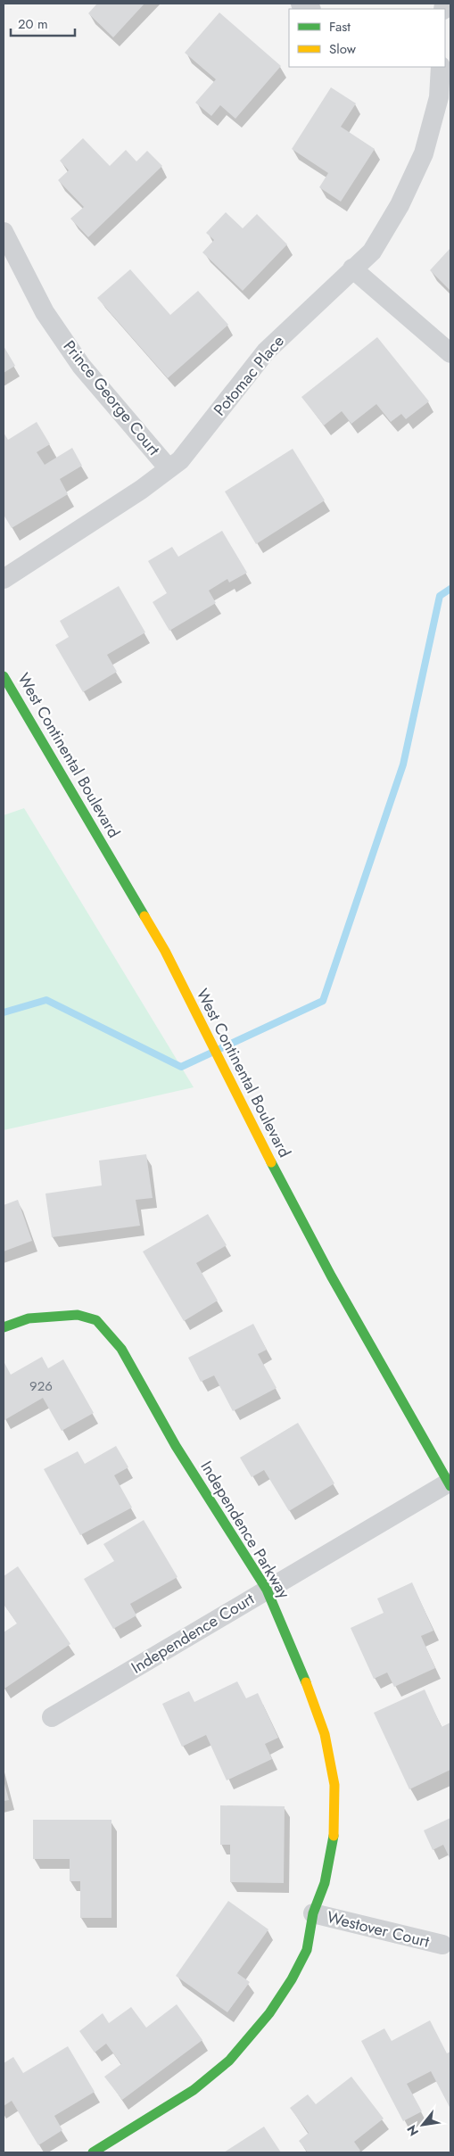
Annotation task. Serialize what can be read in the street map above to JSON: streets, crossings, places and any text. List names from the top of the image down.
{
  "streets": {
    "street": [
      "Potomac Place",
      "Prince George Court",
      "West Continental Boulevard",
      "Independence Parkway",
      "Independence Court",
      "Westover Court"
    ]
  },
  "crossings": [
    ["Potomac Place", "Prince George Court"],
    ["West Continental Boulevard", "Independence Court"],
    ["Independence Parkway", "Independence Court"],
    ["Independence Parkway", "Westover Court"]
  ],
  "house_numbers": ["926"],
  "legend": ["Fast", "Slow"],
  "scale_bar": "20 m",
  "north": "bottom left"
}
